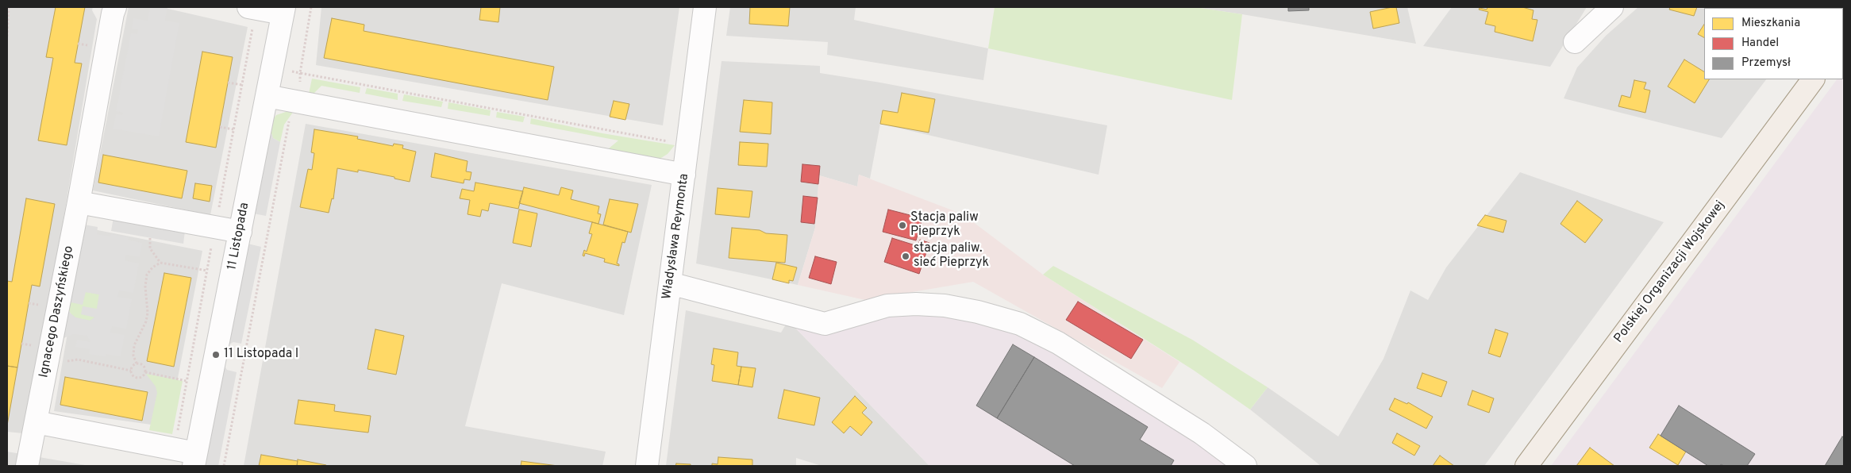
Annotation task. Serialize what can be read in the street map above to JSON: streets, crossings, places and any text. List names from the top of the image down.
{
  "streets": {
    "main road": ["Polskiej Organizacji Wojskowej"],
    "street": ["11 Listopada", "Władysława Reymonta", "Ignacego Daszyńskiego"]
  },
  "places": ["Stacja paliw Pieprzyk", "stacja paliw. sieć Pieprzyk", "11 Listopada I"],
  "legend": ["Mieszkania", "Handel", "Przemysł"]
}
